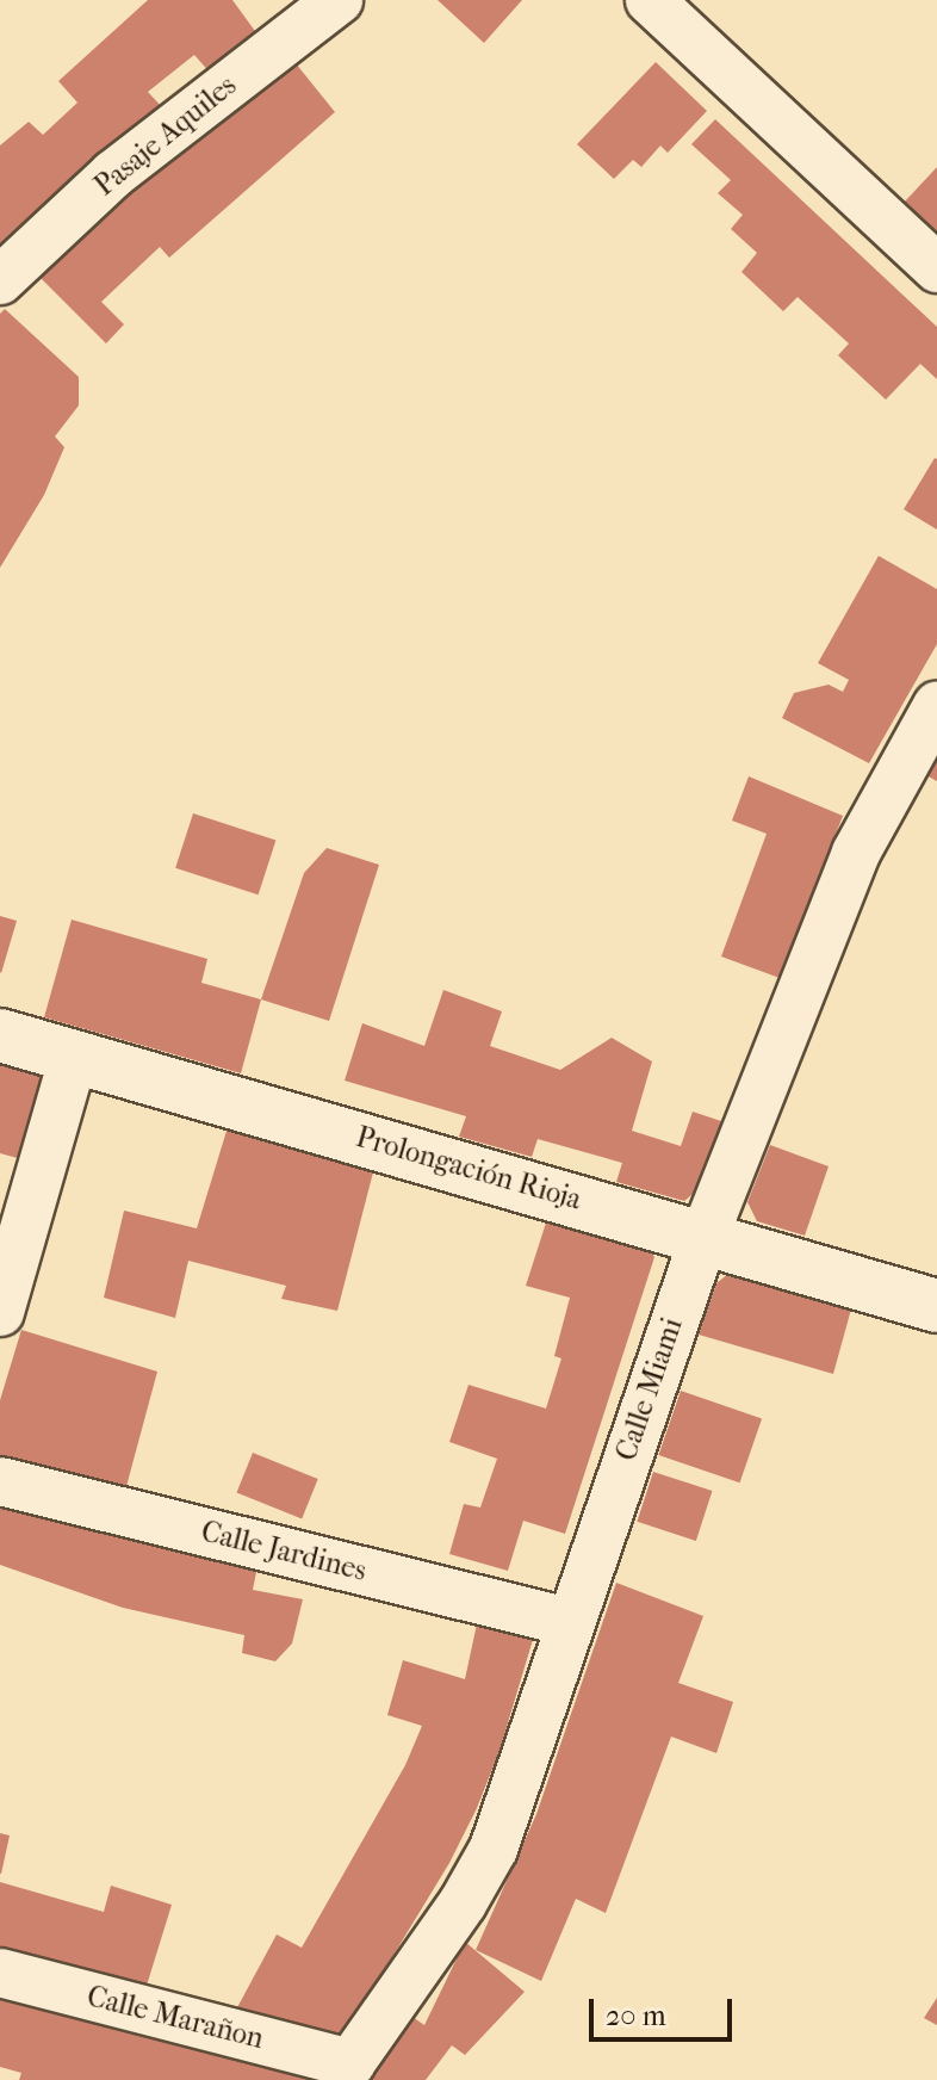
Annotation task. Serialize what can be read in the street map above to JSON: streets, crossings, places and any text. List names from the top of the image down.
{
  "streets": {
    "street": [
      "Pasaje Aquiles",
      "Prolongación Rioja",
      "Calle Miami",
      "Calle Jardines",
      "Calle Marañon"
    ]
  },
  "crossings": [
    ["Prolongación Rioja", "Calle Miami"],
    ["Calle Miami", "Calle Jardines"],
    ["Calle Miami", "Calle Marañon"]
  ],
  "scale_bar": "20 m"
}
